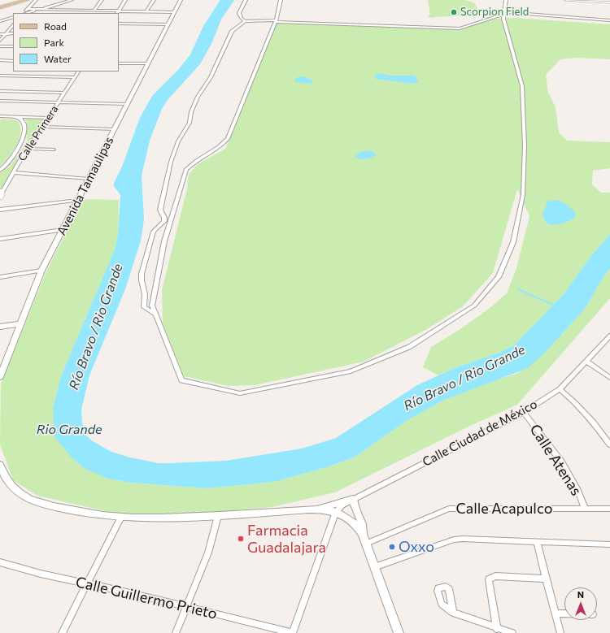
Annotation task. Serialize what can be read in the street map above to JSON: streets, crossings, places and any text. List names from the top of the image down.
{
  "streets": {
    "street": [
      "Calle Primera",
      "Avenida Tamaulipas",
      "Calle Ciudad de México",
      "Calle Atenas",
      "Calle Acapulco",
      "Calle Guillermo Prieto"
    ]
  },
  "crossings": [
    ["Calle Ciudad de México", "Calle Atenas"],
    ["Calle Atenas", "Calle Acapulco"]
  ],
  "water": ["Río Bravo / Rio Grande", "Rio Grande"],
  "places": ["Scorpion Field", "Farmacia Guadalajara", "Oxxo"],
  "legend": ["Road", "Park", "Water"],
  "north": "top"
}
